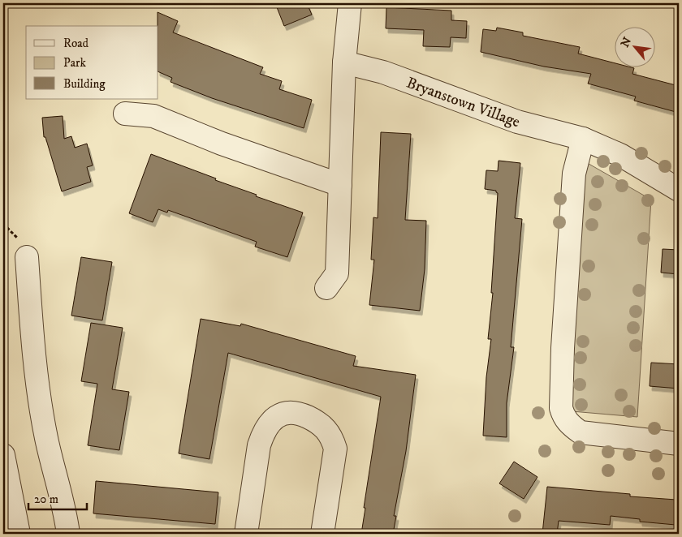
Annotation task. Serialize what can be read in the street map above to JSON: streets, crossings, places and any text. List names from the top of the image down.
{
  "streets": {
    "street": ["Bryanstown Village"]
  },
  "legend": ["Road", "Park", "Building"],
  "scale_bar": "20 m",
  "north": "top left"
}
